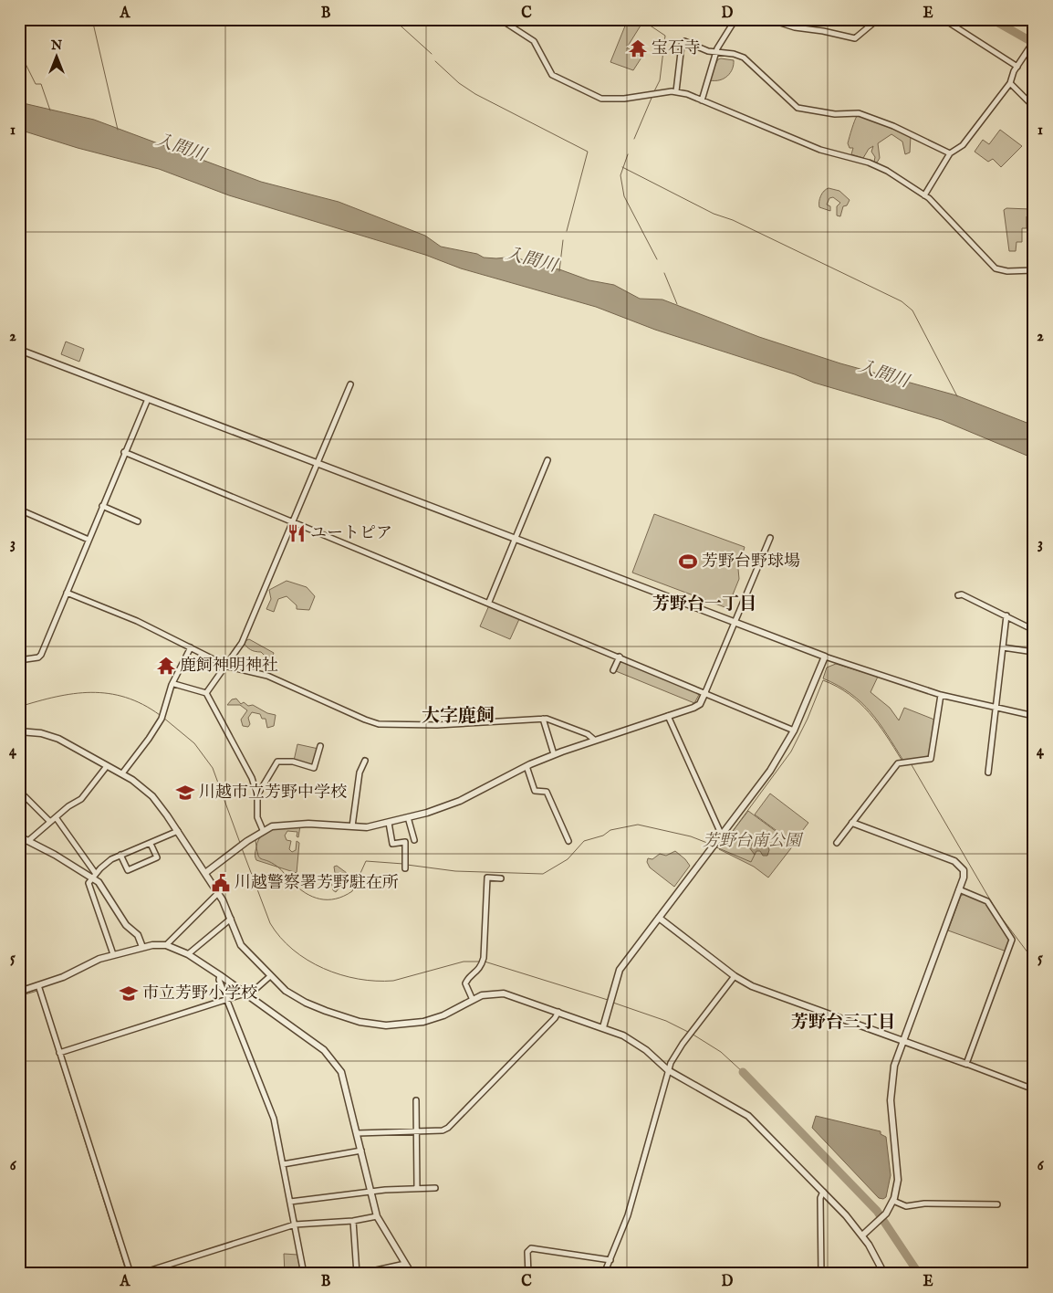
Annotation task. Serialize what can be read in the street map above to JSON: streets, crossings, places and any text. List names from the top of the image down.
{
  "districts": ["芳野台一丁目", "大字鹿飼", "芳野台三丁目"],
  "water": ["入間川"],
  "parks": ["芳野台南公園"],
  "places": {
    "temple": ["宝石寺", "鹿飼神明神社"],
    "restaurant": ["ユートピア"],
    "sports": ["芳野台野球場"],
    "school or university": ["川越市立芳野中学校", "市立芳野小学校"],
    "public building": ["川越警察署芳野駐在所"]
  },
  "north": "top",
  "grid": {
    "columns": [
      "A",
      "B",
      "C",
      "D",
      "E"
    ],
    "rows": [
      "1",
      "2",
      "3",
      "4",
      "5",
      "6"
    ]
  }
}
